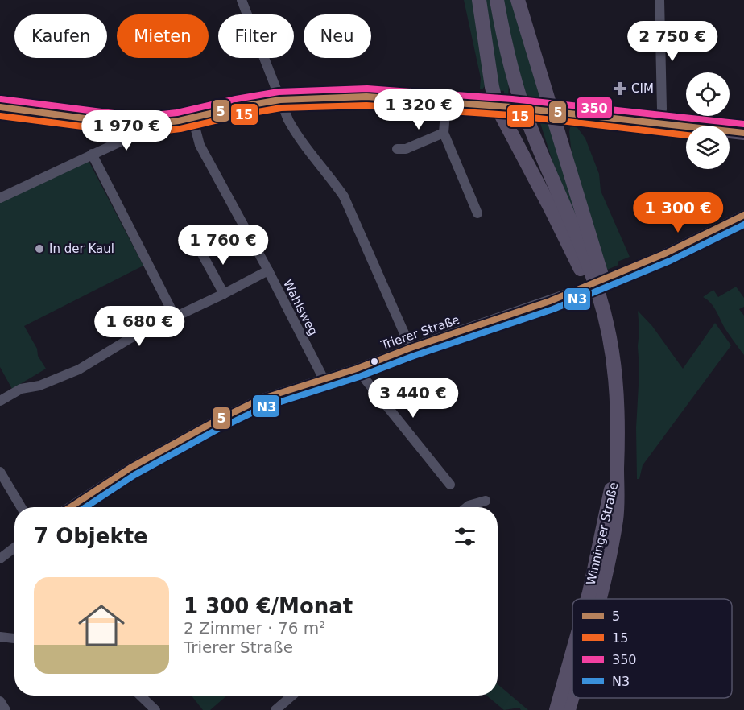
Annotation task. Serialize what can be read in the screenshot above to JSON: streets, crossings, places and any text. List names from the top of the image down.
{
  "streets": {
    "main road": ["Winninger Straße"],
    "street": ["Wahlsweg", "Trierer Straße"]
  },
  "crossings": [
    ["Wahlsweg", "Trierer Straße"]
  ],
  "places": {
    "health": ["CIM"],
    "other": ["In der Kaul"]
  },
  "lines": [
    "transit line 350",
    "transit line 5",
    "transit line 15",
    "transit line N3"
  ],
  "legend": [
    "5",
    "15",
    "350",
    "N3"
  ],
  "page": {
    "chip": [
      "Kaufen",
      "Mieten",
      "Filter",
      "Neu"
    ],
    "price": [
      "2 750 €",
      "1 320 €",
      "1 970 €",
      "1 300 €",
      "1 760 €",
      "1 680 €",
      "3 440 €"
    ],
    "heading": "7 Objekte",
    "list": [
      {
        "name": "1 300 €/Monat",
        "note": "2 Zimmer · 76 m² · Trierer Straße"
      }
    ]
  }
}
